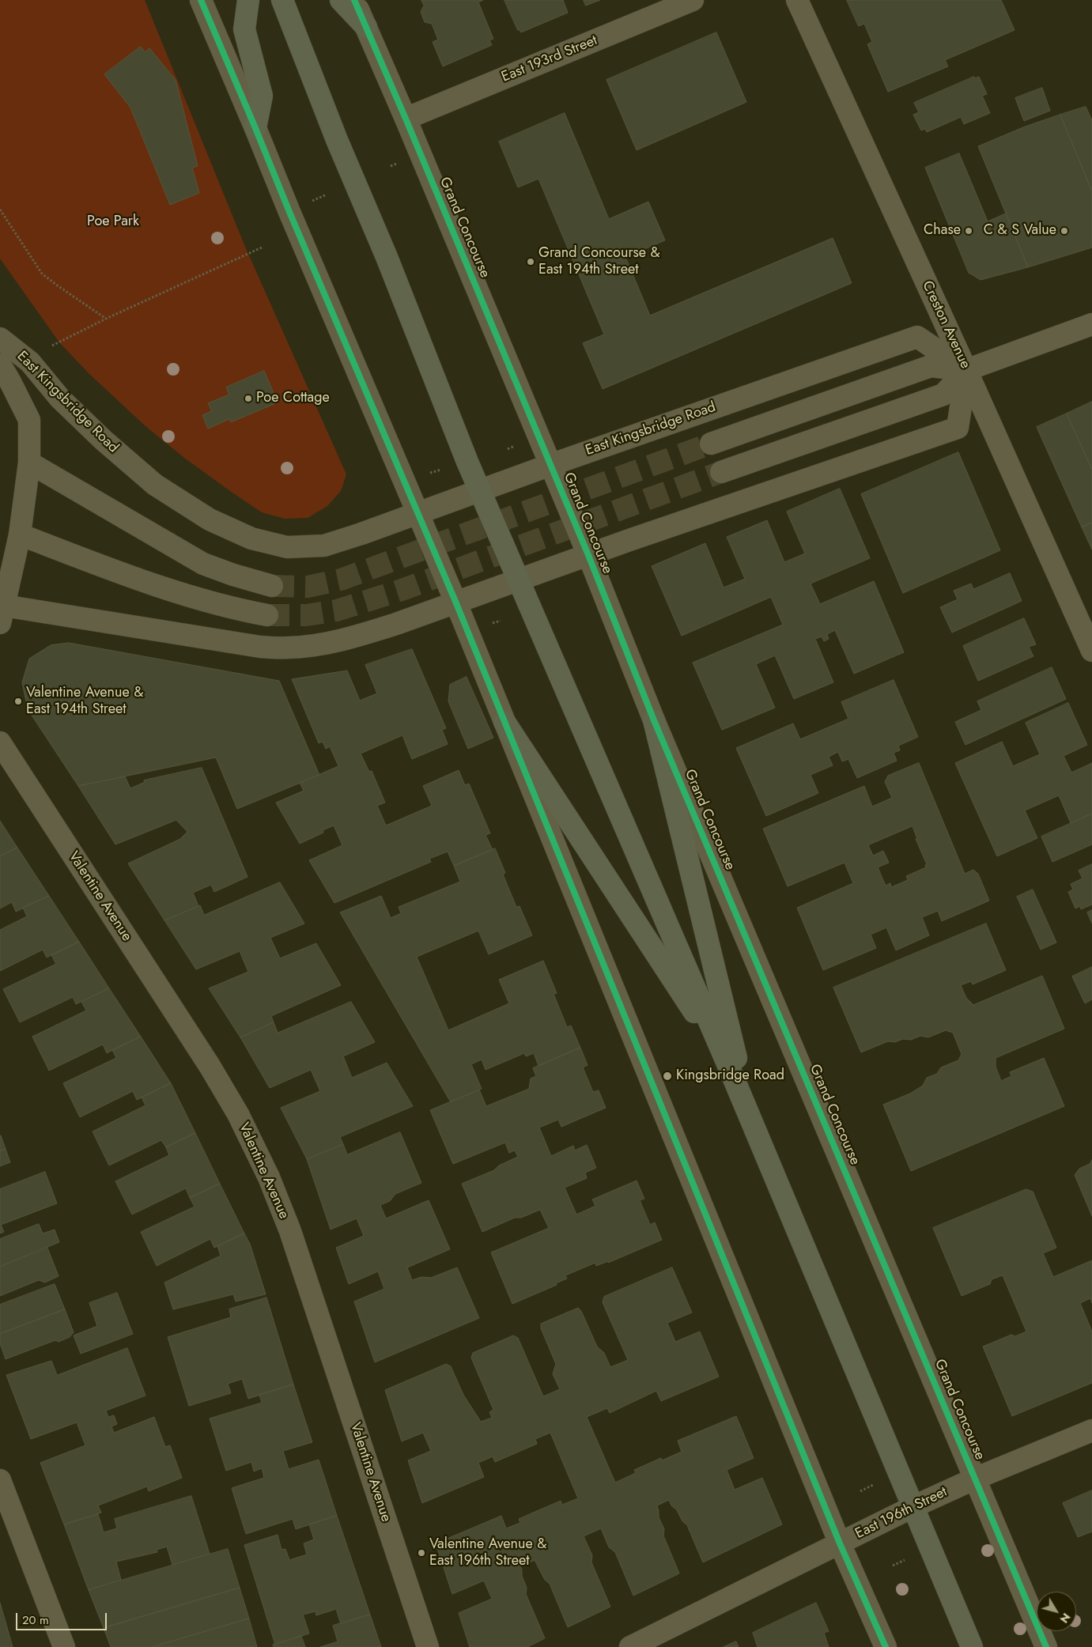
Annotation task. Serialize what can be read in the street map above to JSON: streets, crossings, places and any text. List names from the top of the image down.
{
  "streets": {
    "street": [
      "East 193rd Street",
      "Grand Concourse",
      "Creston Avenue",
      "East Kingsbridge Road",
      "Valentine Avenue",
      "East 196th Street"
    ]
  },
  "crossings": [
    ["East 193rd Street", "Grand Concourse"],
    ["Grand Concourse", "East Kingsbridge Road"],
    ["Grand Concourse", "East 196th Street"],
    ["Creston Avenue", "East Kingsbridge Road"]
  ],
  "parks": ["Poe Park"],
  "places": [
    "Chase",
    "C & S Value",
    "Grand Concourse & East 194th Street",
    "Poe Cottage",
    "Valentine Avenue & East 194th Street",
    "Kingsbridge Road",
    "Valentine Avenue & East 196th Street"
  ],
  "scale_bar": "20 m",
  "north": "bottom right"
}
